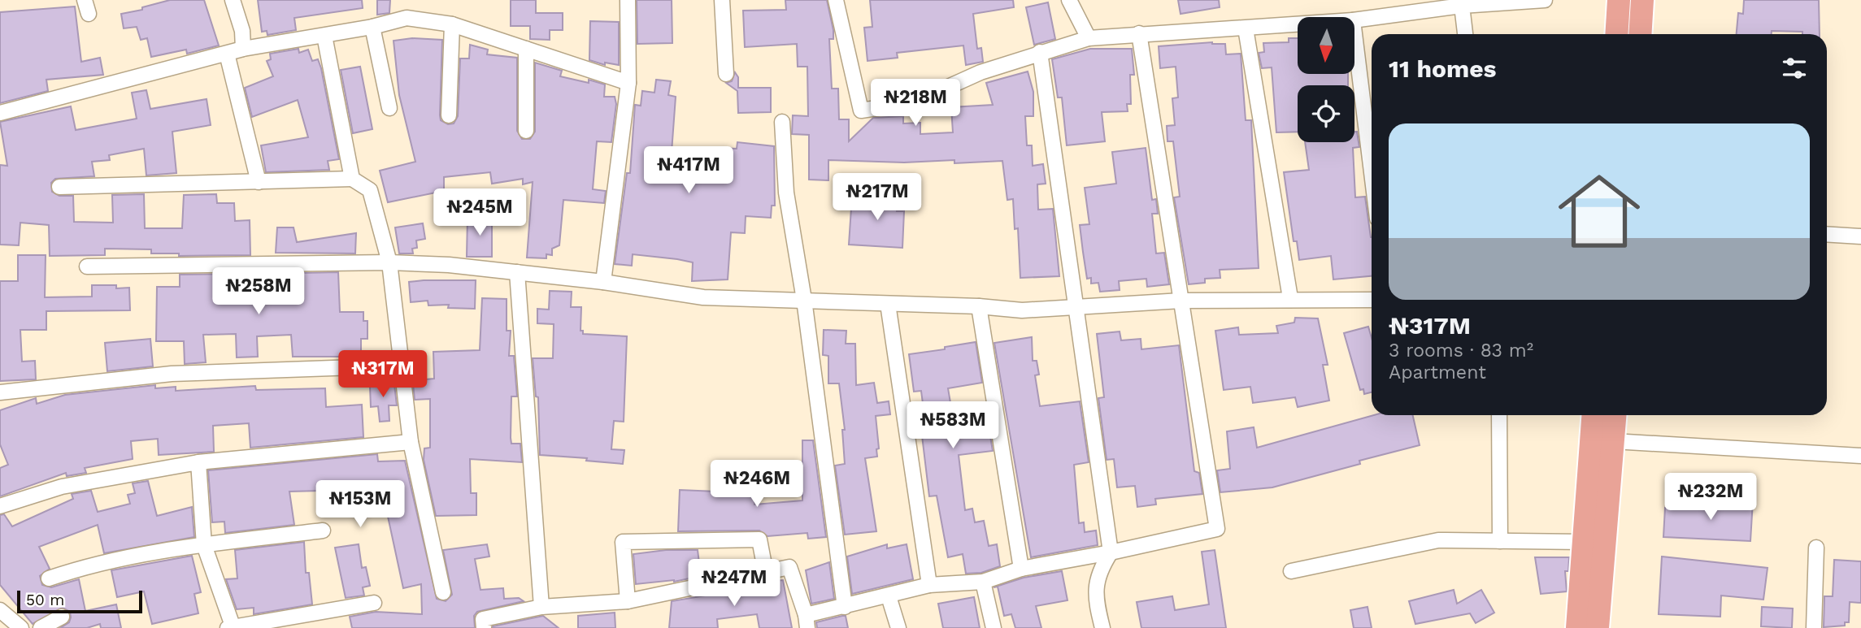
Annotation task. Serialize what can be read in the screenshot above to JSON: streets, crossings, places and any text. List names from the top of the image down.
{
  "scale_bar": "50 m",
  "north": "bottom",
  "page": {
    "heading": "11 homes",
    "price": [
      "₦218M",
      "₦417M",
      "₦217M",
      "₦245M",
      "₦258M",
      "₦317M",
      "₦583M",
      "₦246M",
      "₦232M",
      "₦153M",
      "₦247M"
    ],
    "list": [
      {
        "name": "₦317M",
        "note": "3 rooms · 83 m² · Apartment"
      }
    ],
    "scale": "50 m"
  }
}
